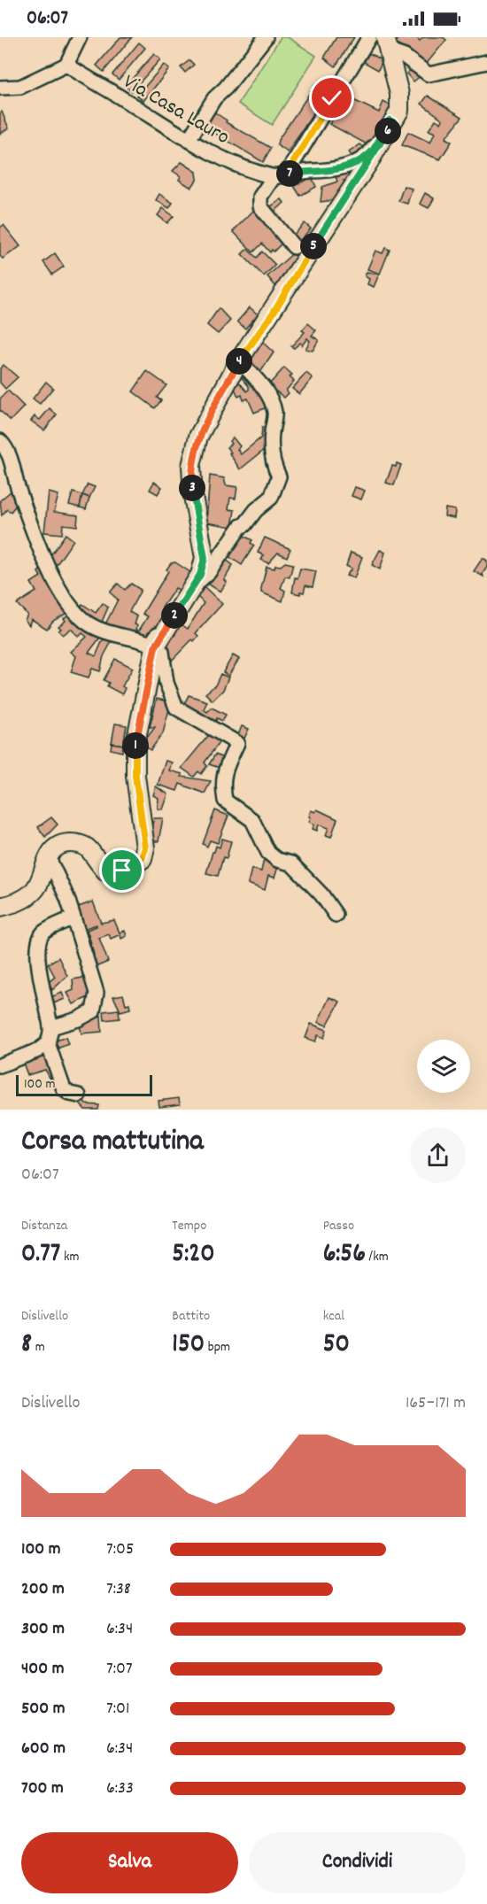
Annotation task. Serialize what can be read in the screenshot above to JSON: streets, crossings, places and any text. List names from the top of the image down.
{
  "streets": {
    "street": ["Via Casa Lauro"]
  },
  "scale_bar": "100 m",
  "page": {
    "status": "06:07",
    "pins": [
      "6",
      "7",
      "5",
      "4",
      "3",
      "2",
      "1"
    ],
    "scale": "100 m",
    "heading": ["Corsa mattutina", "06:07"],
    "stats": [
      ["Distanza", "0.77 km"],
      ["Tempo", "5:20"],
      ["Passo", "6:56 /km"],
      ["Dislivello", "8 m"],
      ["Battito", "150 bpm"],
      ["kcal", "50"]
    ],
    "chart": ["Dislivello", "165–171 m"],
    "list": [
      {
        "name": "100 m",
        "note": "7:05"
      },
      {
        "name": "200 m",
        "note": "7:38"
      },
      {
        "name": "300 m",
        "note": "6:34"
      },
      {
        "name": "400 m",
        "note": "7:07"
      },
      {
        "name": "500 m",
        "note": "7:01"
      },
      {
        "name": "600 m",
        "note": "6:34"
      },
      {
        "name": "700 m",
        "note": "6:33"
      }
    ],
    "buttons": ["Salva", "Condividi"]
  }
}
